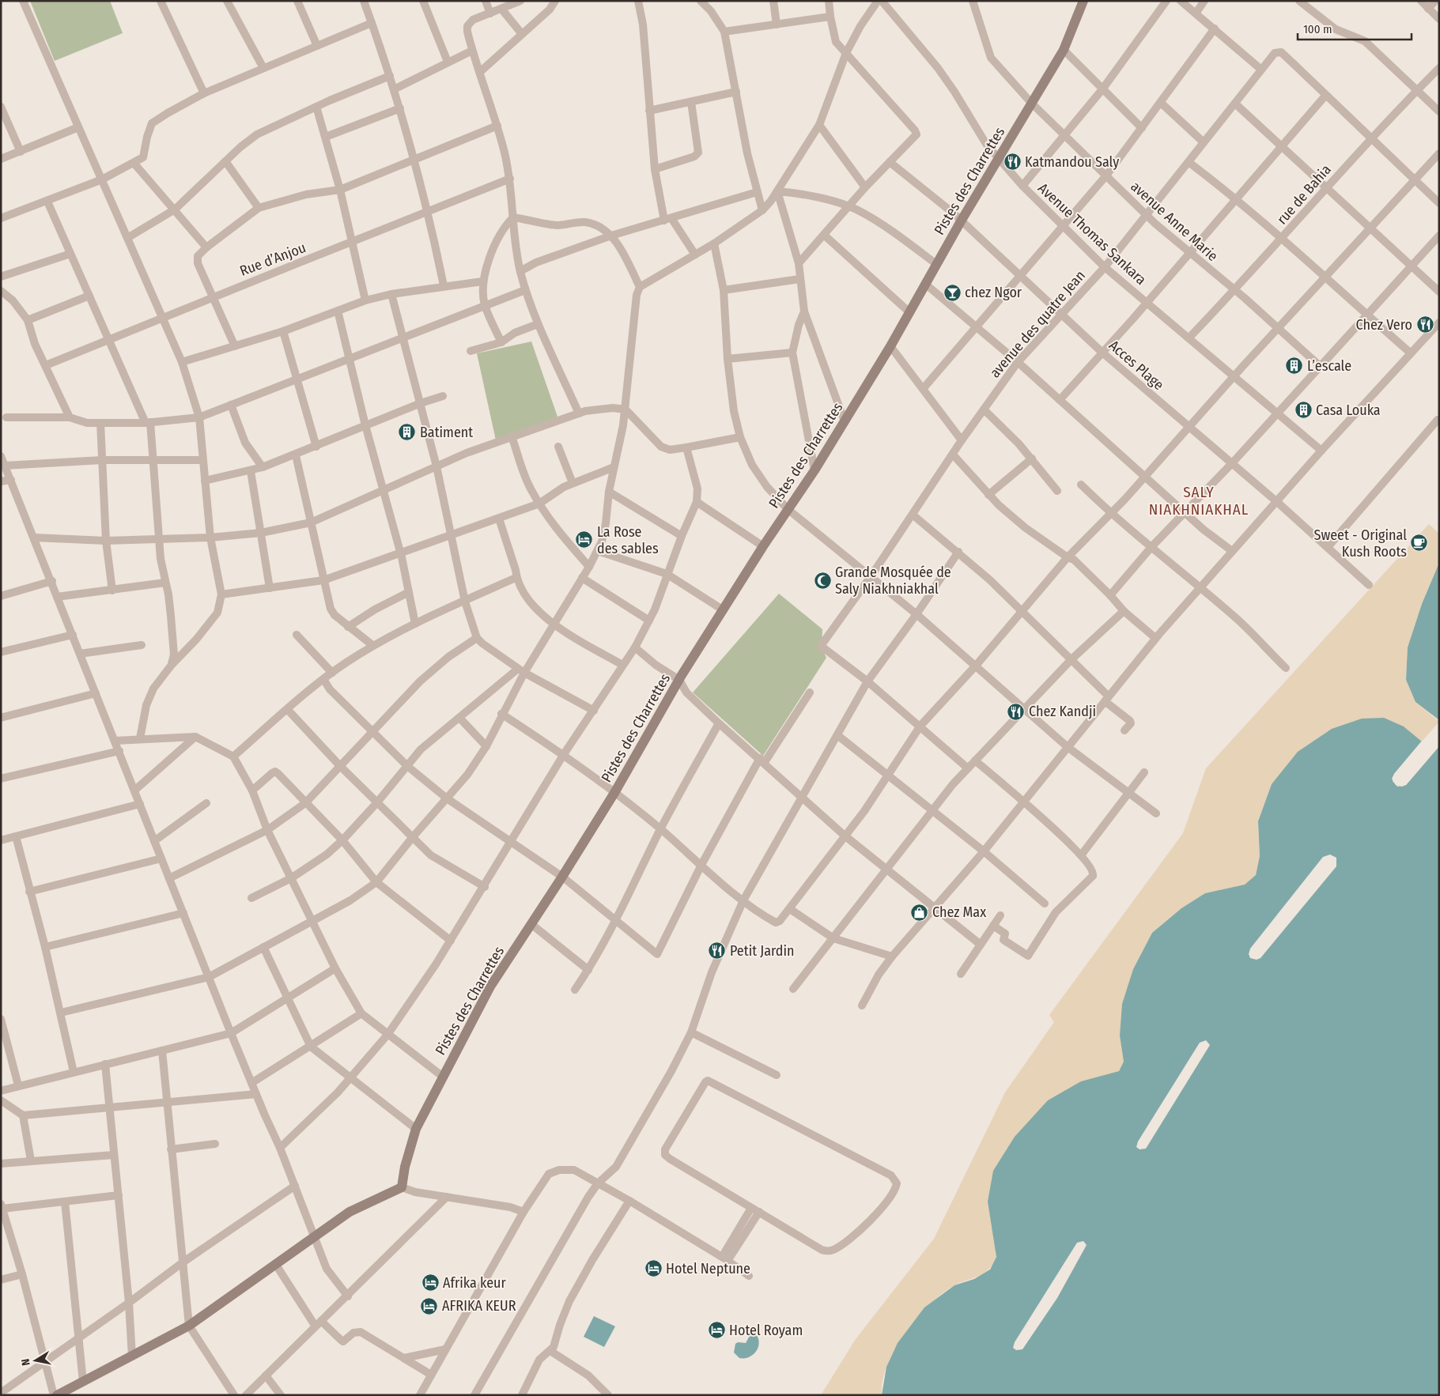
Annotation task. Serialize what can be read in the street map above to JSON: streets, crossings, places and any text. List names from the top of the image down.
{
  "streets": {
    "main road": ["Pistes des Charrettes"],
    "street": [
      "rue de Bahia",
      "avenue Anne Marie",
      "Avenue Thomas Sankara",
      "Rue d’Anjou",
      "avenue des quatre Jean",
      "Acces Plage"
    ]
  },
  "crossings": [
    ["Pistes des Charrettes", "avenue Anne Marie"],
    ["Pistes des Charrettes", "Avenue Thomas Sankara"],
    ["Pistes des Charrettes", "Acces Plage"],
    ["rue de Bahia", "avenue Anne Marie"],
    ["rue de Bahia", "Avenue Thomas Sankara"],
    ["avenue Anne Marie", "avenue des quatre Jean"],
    ["Avenue Thomas Sankara", "avenue des quatre Jean"],
    ["avenue des quatre Jean", "Acces Plage"]
  ],
  "districts": ["SALY NIAKHNIAKHAL"],
  "places": {
    "restaurant": [
      "Katmandou Saly",
      "Chez Vero",
      "Chez Kandji",
      "Petit Jardin"
    ],
    "bar": ["chez Ngor"],
    "building": ["L’escale", "Casa Louka", "Batiment"],
    "hotel": [
      "La Rose des sables",
      "Hotel Neptune",
      "Afrika keur",
      "AFRIKA KEUR",
      "Hotel Royam"
    ],
    "cafe": ["Sweet - Original Kush Roots"],
    "mosque": ["Grande Mosquée de Saly Niakhniakhal"],
    "shop": ["Chez Max"]
  },
  "scale_bar": "100 m",
  "north": "left"
}
